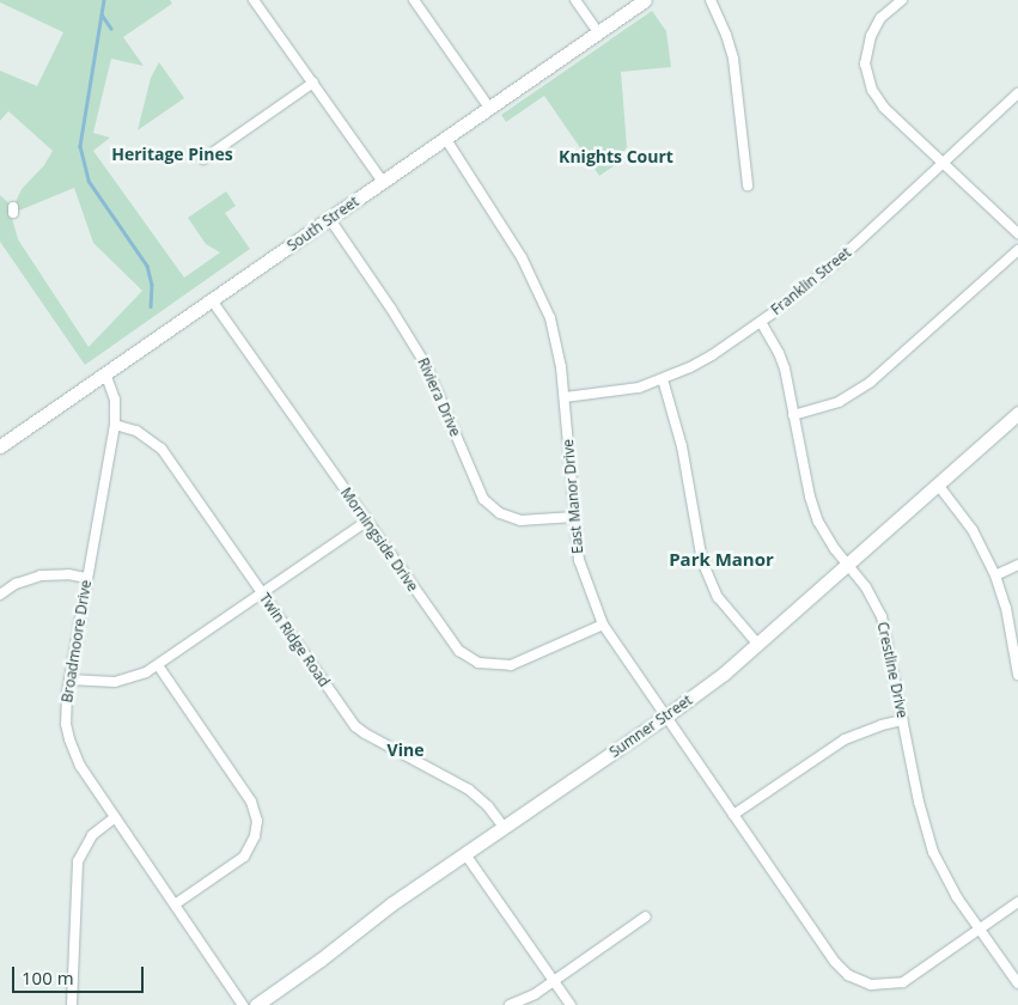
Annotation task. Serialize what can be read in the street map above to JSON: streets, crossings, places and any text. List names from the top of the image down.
{
  "streets": {
    "street": [
      "South Street",
      "Franklin Street",
      "Riviera Drive",
      "East Manor Drive",
      "Morningside Drive",
      "Twin Ridge Road",
      "Broadmoore Drive",
      "Crestline Drive",
      "Sumner Street"
    ]
  },
  "crossings": [
    ["South Street", "Riviera Drive"],
    ["South Street", "East Manor Drive"],
    ["South Street", "Morningside Drive"],
    ["South Street", "Broadmoore Drive"],
    ["Franklin Street", "East Manor Drive"],
    ["Franklin Street", "Crestline Drive"],
    ["Riviera Drive", "East Manor Drive"],
    ["East Manor Drive", "Morningside Drive"],
    ["East Manor Drive", "Crestline Drive"],
    ["East Manor Drive", "Sumner Street"],
    ["Twin Ridge Road", "Broadmoore Drive"],
    ["Twin Ridge Road", "Sumner Street"],
    ["Crestline Drive", "Sumner Street"]
  ],
  "districts": [
    "Heritage Pines",
    "Knights Court",
    "Park Manor",
    "Vine"
  ],
  "scale_bar": "100 m"
}
